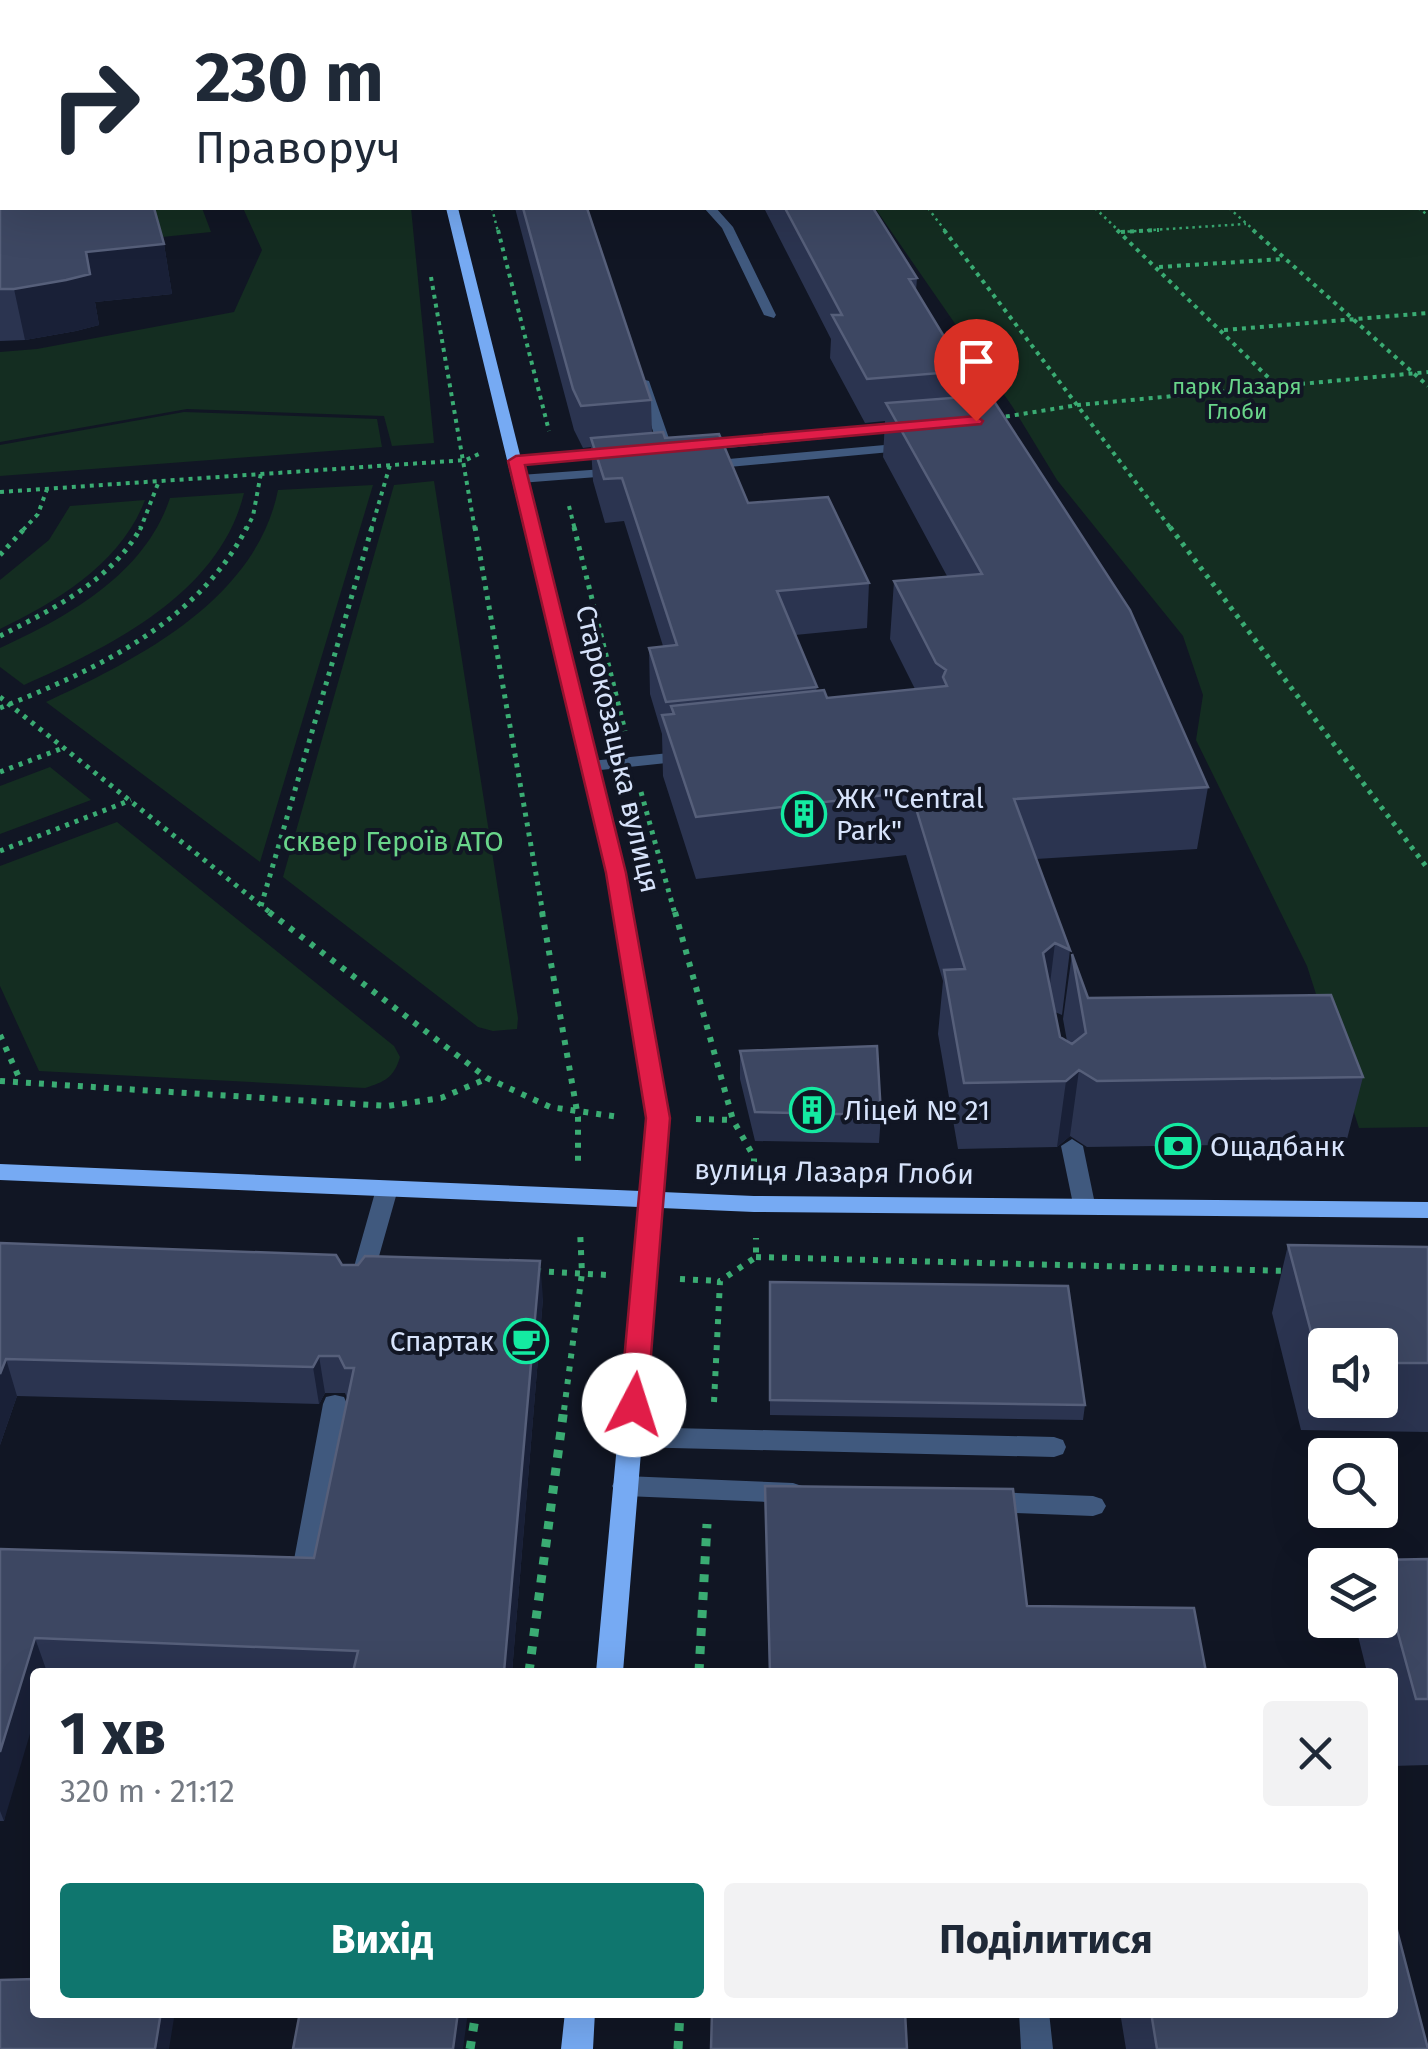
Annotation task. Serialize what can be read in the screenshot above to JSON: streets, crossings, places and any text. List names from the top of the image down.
{
  "streets": {
    "street": ["Старокозацька вулиця", "вулиця Лазаря Глоби"]
  },
  "crossings": [
    ["Старокозацька вулиця", "вулиця Лазаря Глоби"]
  ],
  "parks": ["парк Лазаря Глоби", "сквер Героїв АТО"],
  "places": {
    "building": ["ЖК \"Central Park\"", "Ліцей № 21"],
    "bank": ["Ощадбанк"],
    "cafe": ["Спартак"]
  },
  "page": {
    "turn": ["230 m", "Праворуч"],
    "heading": ["1 хв", "320 m · 21:12"],
    "buttons": ["Вихід", "Поділитися"]
  }
}
